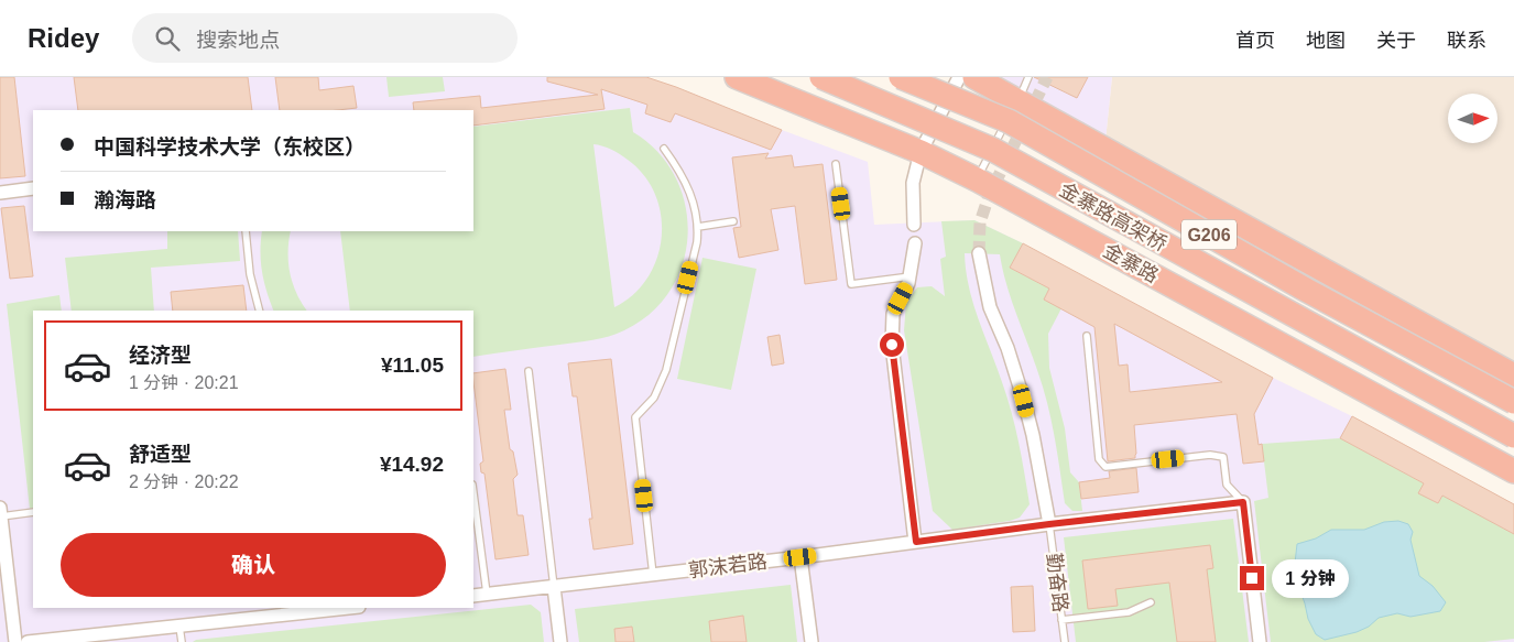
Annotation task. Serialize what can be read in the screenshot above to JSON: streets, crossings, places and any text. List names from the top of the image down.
{
  "streets": {
    "highway": ["金寨路高架桥", "G206", "金寨路"],
    "street": ["郭沫若路"],
    "lane": ["勤奋路"]
  },
  "crossings": [
    ["郭沫若路", "勤奋路"]
  ],
  "north": "right",
  "page": {
    "header": "Ridey",
    "search": "搜索地点",
    "nav": [
      "首页",
      "地图",
      "关于",
      "联系"
    ],
    "banner": ["中国科学技术大学（东校区）", "瀚海路"],
    "list": [
      {
        "name": "经济型",
        "note": "1 分钟 · 20:21",
        "value": "¥11.05"
      },
      {
        "name": "舒适型",
        "note": "2 分钟 · 20:22",
        "value": "¥14.92"
      }
    ],
    "buttons": "确认",
    "bubble": "1 分钟"
  }
}
